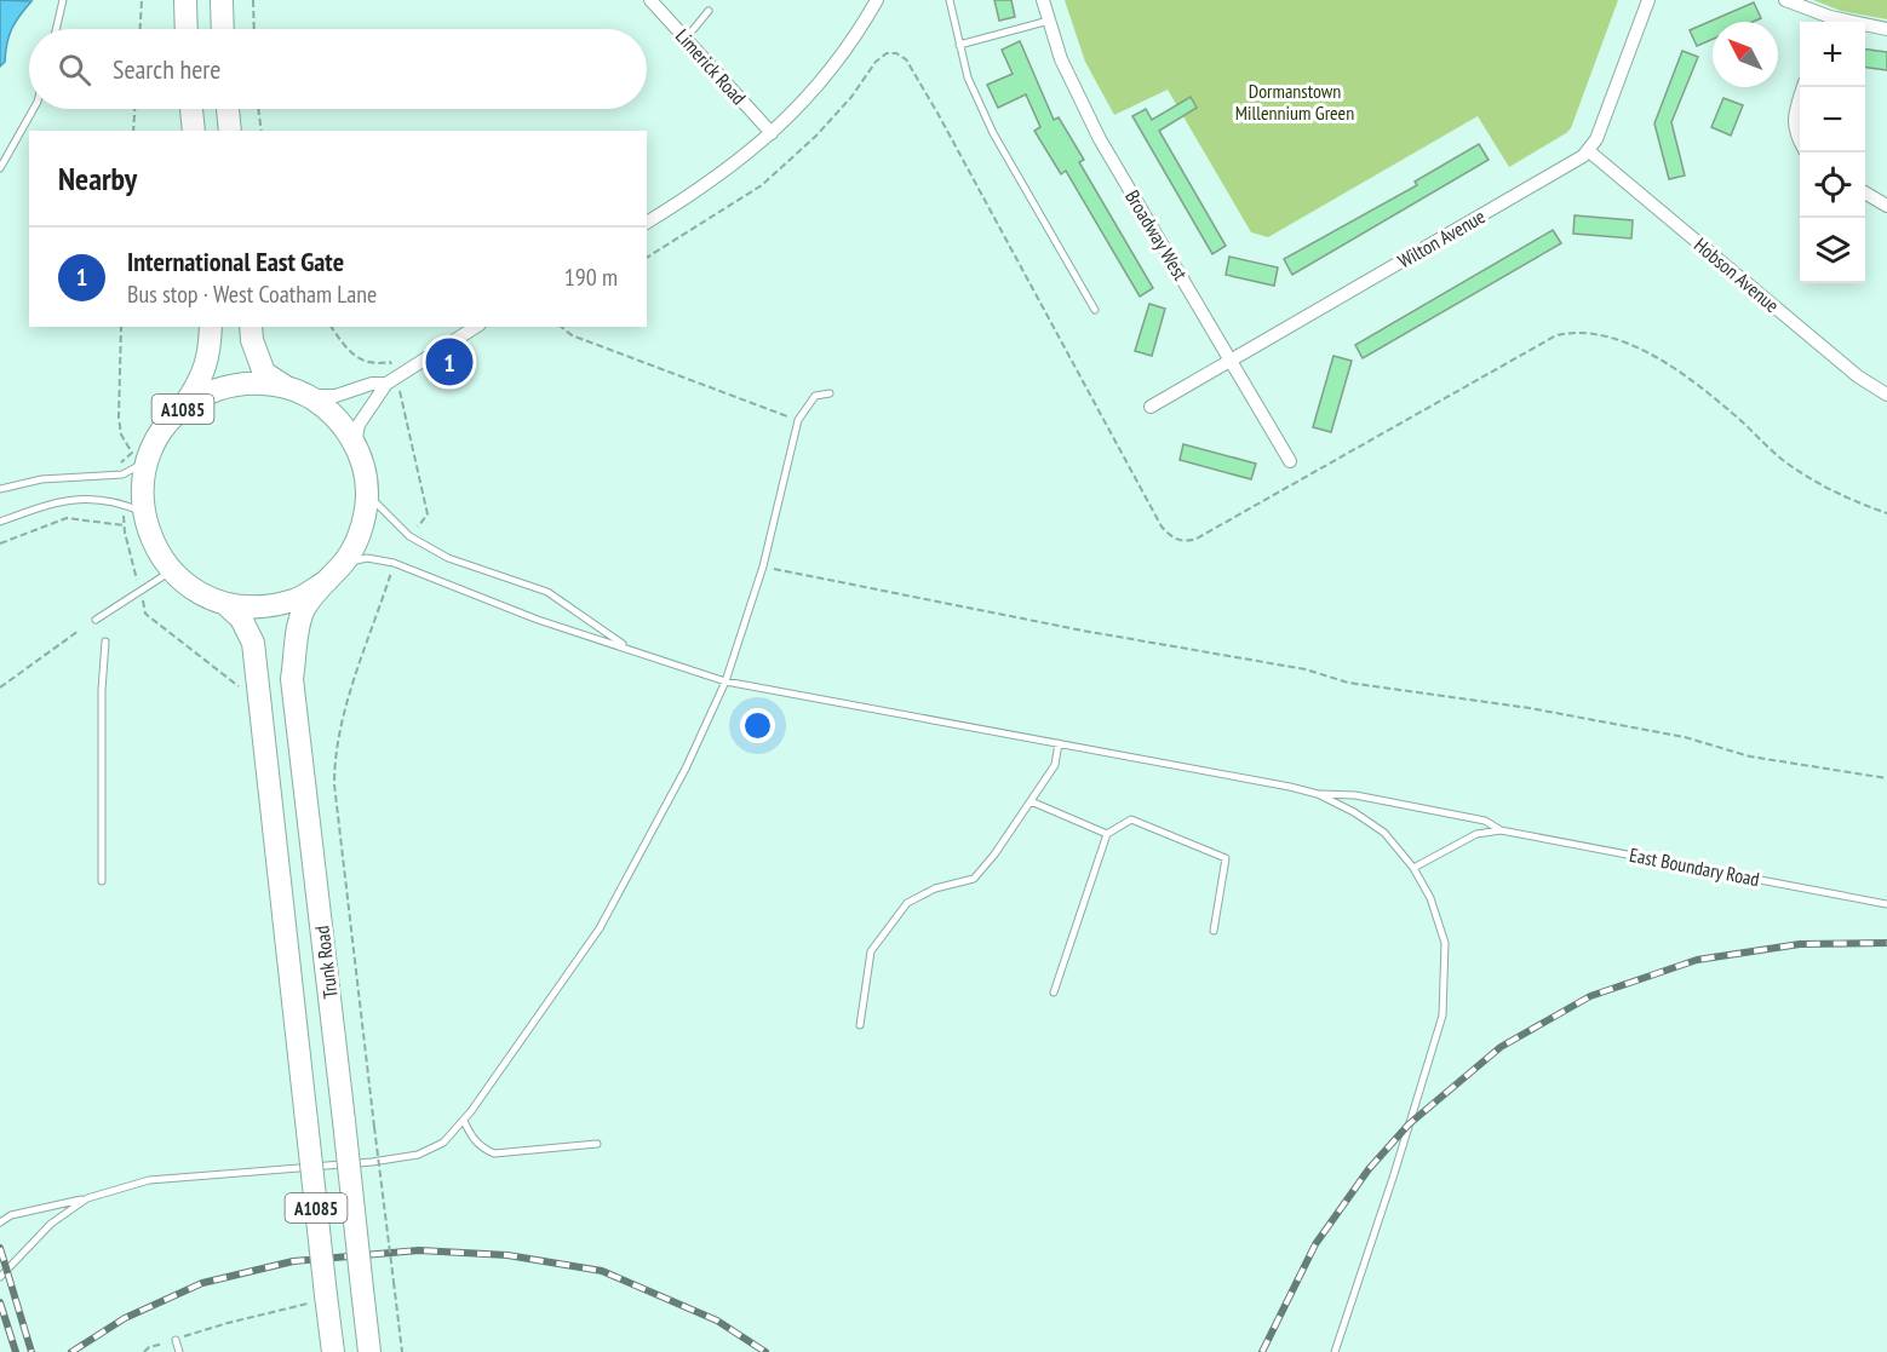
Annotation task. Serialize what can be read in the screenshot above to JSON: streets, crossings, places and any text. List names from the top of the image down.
{
  "streets": {
    "main road": ["A1085", "Trunk Road"],
    "street": [
      "Limerick Road",
      "Broadway West",
      "Wilton Avenue",
      "Hobson Avenue"
    ],
    "lane": ["East Boundary Road"]
  },
  "crossings": [
    ["Broadway West", "Wilton Avenue"],
    ["Wilton Avenue", "Hobson Avenue"],
    ["A1085", "Trunk Road"]
  ],
  "parks": ["Dormanstown Millennium Green"],
  "north": "top left",
  "page": {
    "map_buttons": ["+", "−"],
    "search": "Search here",
    "heading": "Nearby",
    "list": [
      {
        "mark": "1",
        "name": "International East Gate",
        "note": "Bus stop · West Coatham Lane",
        "value": "190 m"
      }
    ],
    "pins": "1"
  }
}
